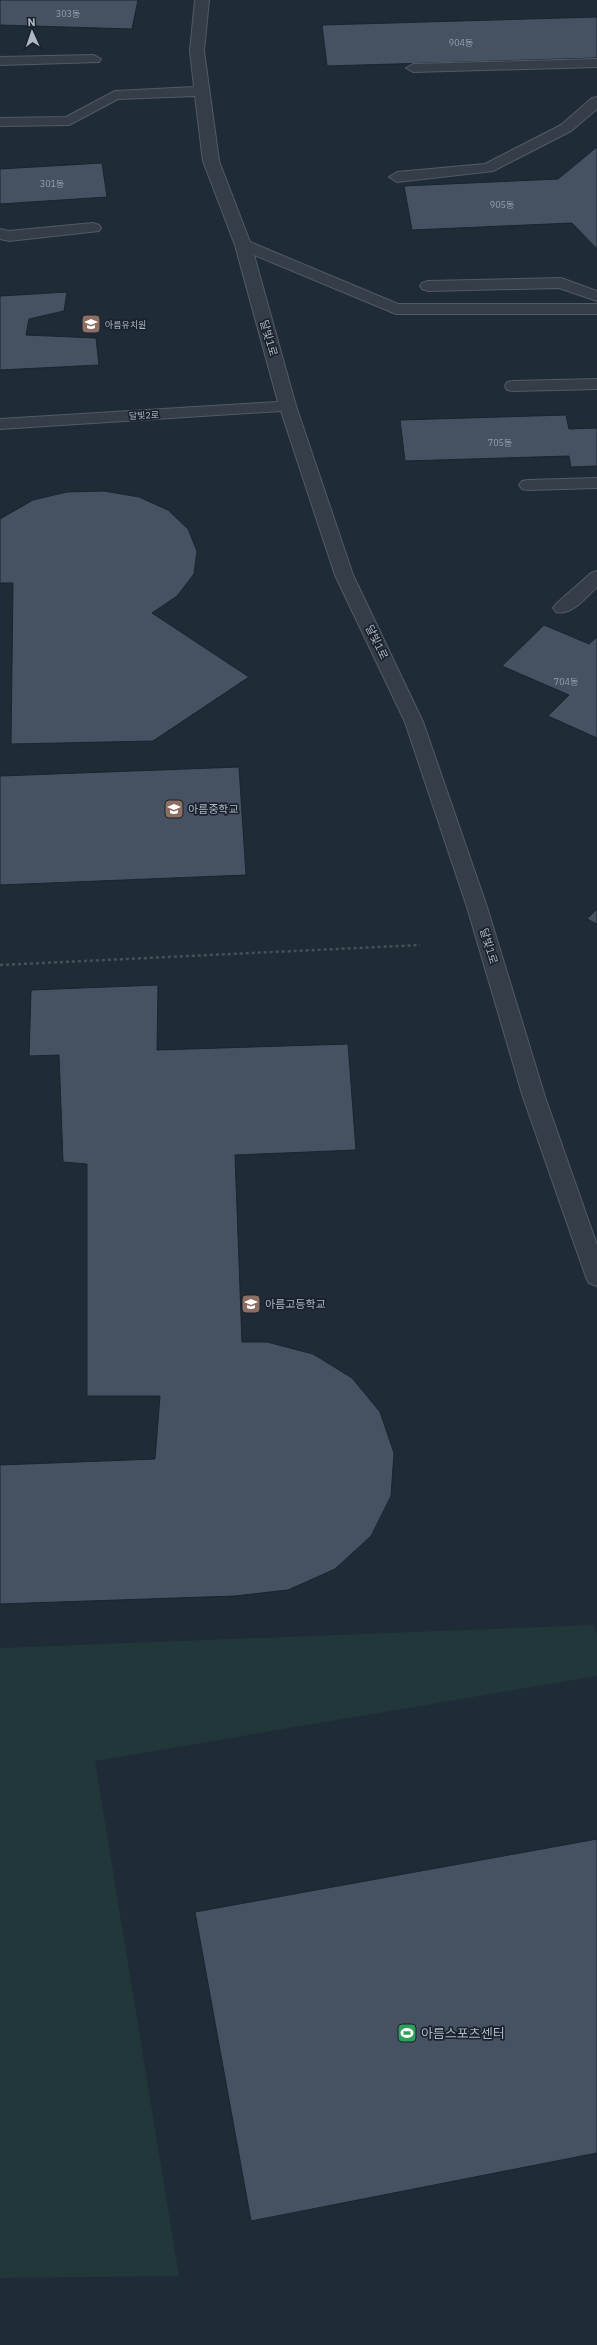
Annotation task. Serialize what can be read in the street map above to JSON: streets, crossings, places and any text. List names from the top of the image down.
{
  "streets": {
    "street": ["달빛1로", "달빛2로"]
  },
  "crossings": [
    ["달빛1로", "달빛2로"]
  ],
  "places": {
    "school or university": ["아름유치원", "아름중학교", "아름고등학교"],
    "sports": ["아름스포츠센터"]
  },
  "house_numbers": [
    "303동",
    "904동",
    "301동",
    "905동",
    "705동",
    "704동"
  ],
  "north": "top"
}
